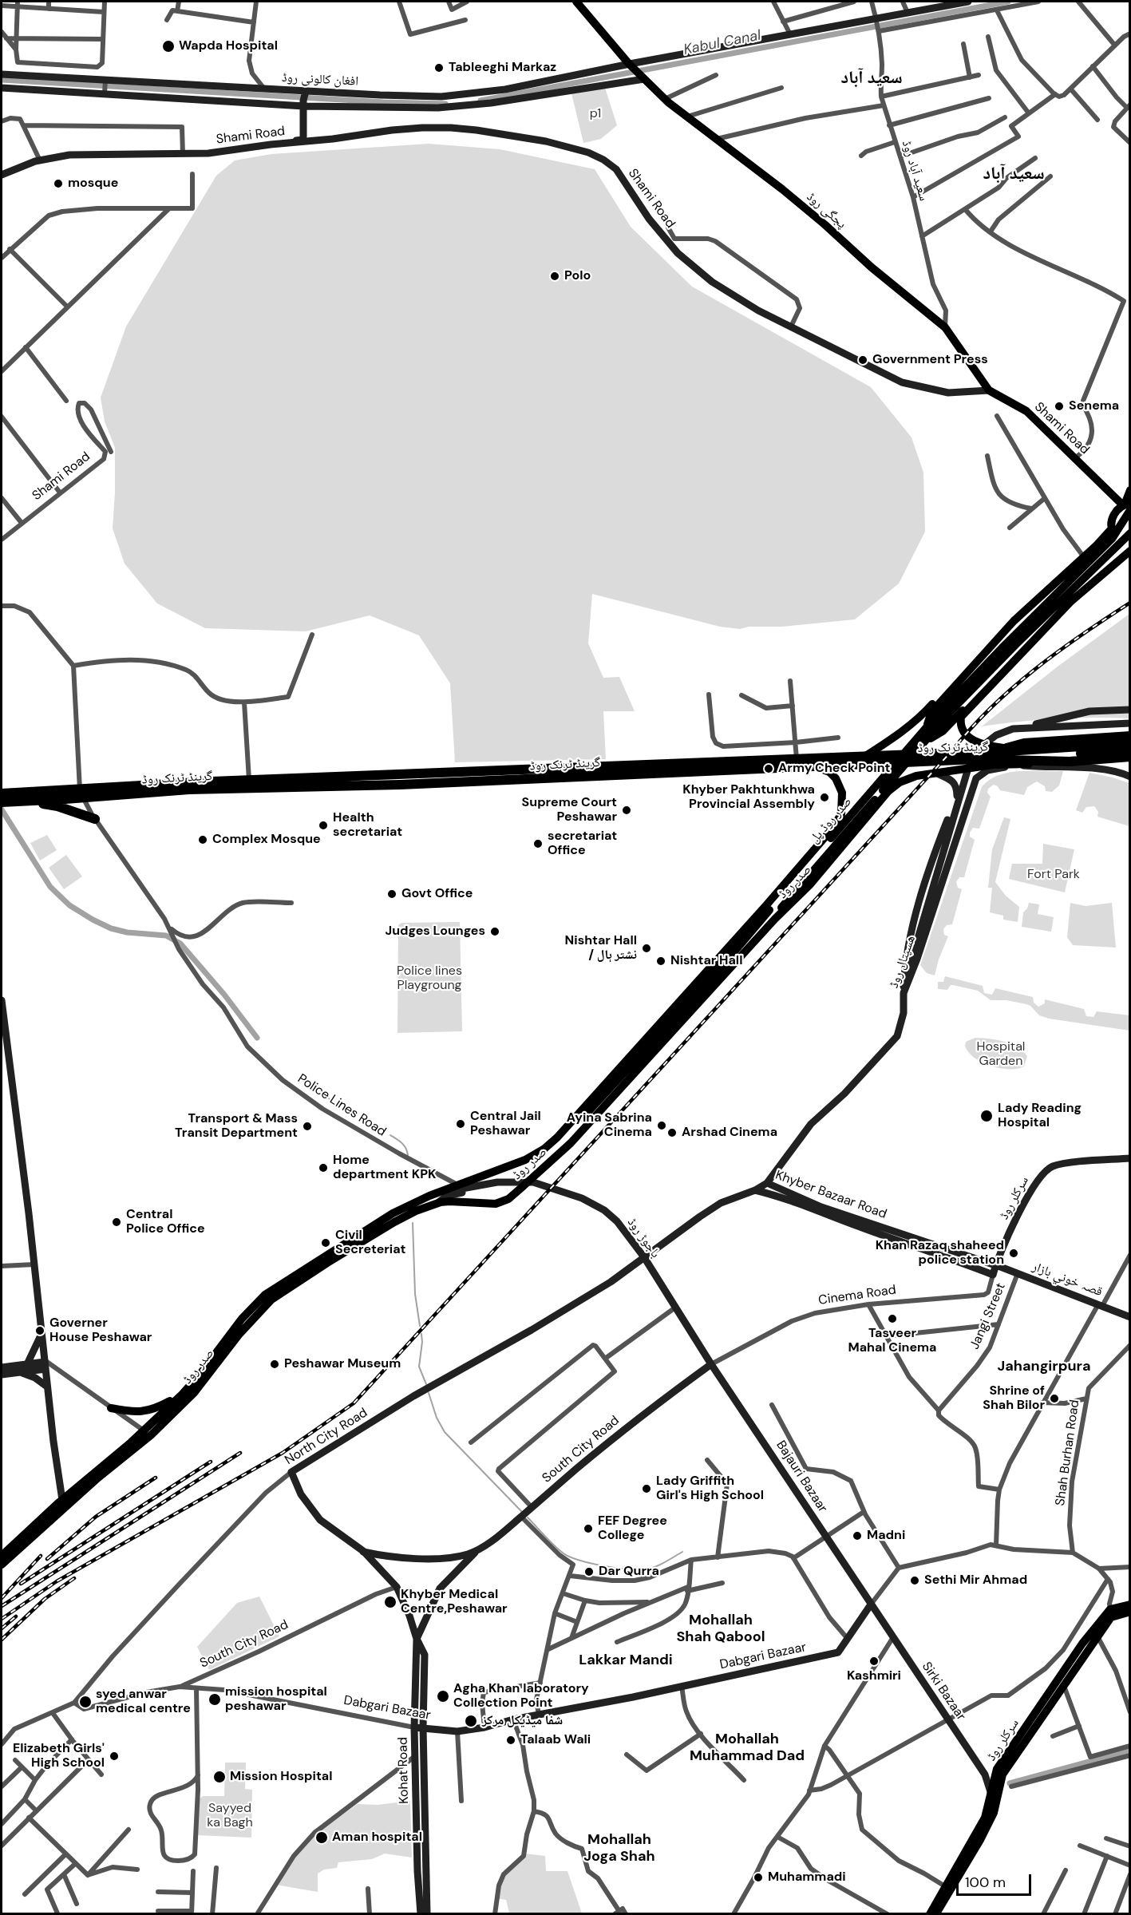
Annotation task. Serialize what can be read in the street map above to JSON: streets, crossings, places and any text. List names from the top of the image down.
{
  "streets": {
    "highway": ["گرینڈ ٹرنک روڈ"],
    "main road": [
      "Shami Road",
      "پجگی روڈ",
      "صدر روڈ پل",
      "صدر روڈ",
      "سرکلر روڈ"
    ],
    "street": [
      "افغان کالونی روڈ",
      "سعید آباد روڈ",
      "ھسپتال روڈ",
      "Police Lines Road",
      "Khyber Bazaar Road",
      "باجوڑ روڈ",
      "قصہ خوني بازار",
      "Cinema Road",
      "Jangi Street",
      "North City Road",
      "South City Road",
      "Shah Burhan Road",
      "Bajauri Bazaar",
      "Dabgari Bazaar",
      "Sirki Bazaar",
      "Kohat Road"
    ]
  },
  "crossings": [
    ["افغان کالونی روڈ", "سعید آباد روڈ"],
    ["افغان کالونی روڈ", "پجگی روڈ"],
    ["Shami Road", "پجگی روڈ"],
    ["Shami Road", "صدر روڈ پل"],
    ["سعید آباد روڈ", "پجگی روڈ"],
    ["گرینڈ ٹرنک روڈ", "صدر روڈ"],
    ["گرینڈ ٹرنک روڈ", "Police Lines Road"],
    ["صدر روڈ پل", "صدر روڈ"],
    ["صدر روڈ", "ھسپتال روڈ"],
    ["صدر روڈ", "Police Lines Road"],
    ["صدر روڈ", "باجوڑ روڈ"],
    ["ھسپتال روڈ", "Khyber Bazaar Road"],
    ["Khyber Bazaar Road", "سرکلر روڈ"],
    ["Khyber Bazaar Road", "باجوڑ روڈ"],
    ["Khyber Bazaar Road", "قصہ خوني بازار"],
    ["Khyber Bazaar Road", "Cinema Road"],
    ["Khyber Bazaar Road", "North City Road"],
    ["سرکلر روڈ", "قصہ خوني بازار"],
    ["سرکلر روڈ", "Cinema Road"],
    ["سرکلر روڈ", "Sirki Bazaar"],
    ["باجوڑ روڈ", "Cinema Road"],
    ["باجوڑ روڈ", "North City Road"],
    ["باجوڑ روڈ", "South City Road"],
    ["باجوڑ روڈ", "Bajauri Bazaar"],
    ["قصہ خوني بازار", "Cinema Road"],
    ["قصہ خوني بازار", "Jangi Street"],
    ["Cinema Road", "South City Road"],
    ["Cinema Road", "Bajauri Bazaar"],
    ["North City Road", "Dabgari Bazaar"],
    ["South City Road", "Bajauri Bazaar"],
    ["South City Road", "Dabgari Bazaar"],
    ["Bajauri Bazaar", "Dabgari Bazaar"],
    ["Bajauri Bazaar", "Sirki Bazaar"],
    ["Dabgari Bazaar", "Sirki Bazaar"],
    ["Dabgari Bazaar", "Kohat Road"]
  ],
  "districts": [
    "سعید آباد",
    "سعید آباد",
    "Jahangirpura",
    "Mohallah Shah Qabool",
    "Lakkar Mandi",
    "Mohallah Muhammad Dad",
    "Mohallah Joga Shah"
  ],
  "water": ["Kabul Canal"],
  "parks": [
    "p1",
    "Fort Park",
    "Police lines Playgroung",
    "Hospital Garden",
    "Sayyed ka Bagh"
  ],
  "places": [
    "Wapda Hospital",
    "Tableeghi Markaz",
    "mosque",
    "Polo",
    "Government Press",
    "Senema",
    "Army Check Point",
    "Khyber Pakhtunkhwa Provincial Assembly",
    "Supreme Court Peshawar",
    "Health secretariat",
    "Complex Mosque",
    "secretariat Office",
    "Govt Office",
    "Judges Lounges",
    "Nishtar Hall / نشتر ہال",
    "Nishtar Hall",
    "Lady Reading Hospital",
    "Central Jail Peshawar",
    "Ayina Sabrina Cinema",
    "Transport & Mass Transit Department",
    "Arshad Cinema",
    "Home department KPK",
    "Central Police Office",
    "Civil Secreteriat",
    "Khan Razaq shaheed police station",
    "Tasveer Mahal Cinema",
    "Governer House Peshawar",
    "Peshawar Museum",
    "Shrine of Shah Bilor",
    "Lady Griffith Girl's High School",
    "FEF Degree College",
    "Madni",
    "Dar Qurra",
    "Sethi Mir Ahmad",
    "Khyber Medical Centre,Peshawar",
    "Kashmiri",
    "Agha Khan laboratory Collection Point",
    "mission hospital peshawar",
    "syed anwar medical centre",
    "شفا میڈیکل مركز",
    "Talaab Wali",
    "Elizabeth Girls' High School",
    "Mission Hospital",
    "Aman hospital",
    "Muhammadi"
  ],
  "scale_bar": "100 m"
}
